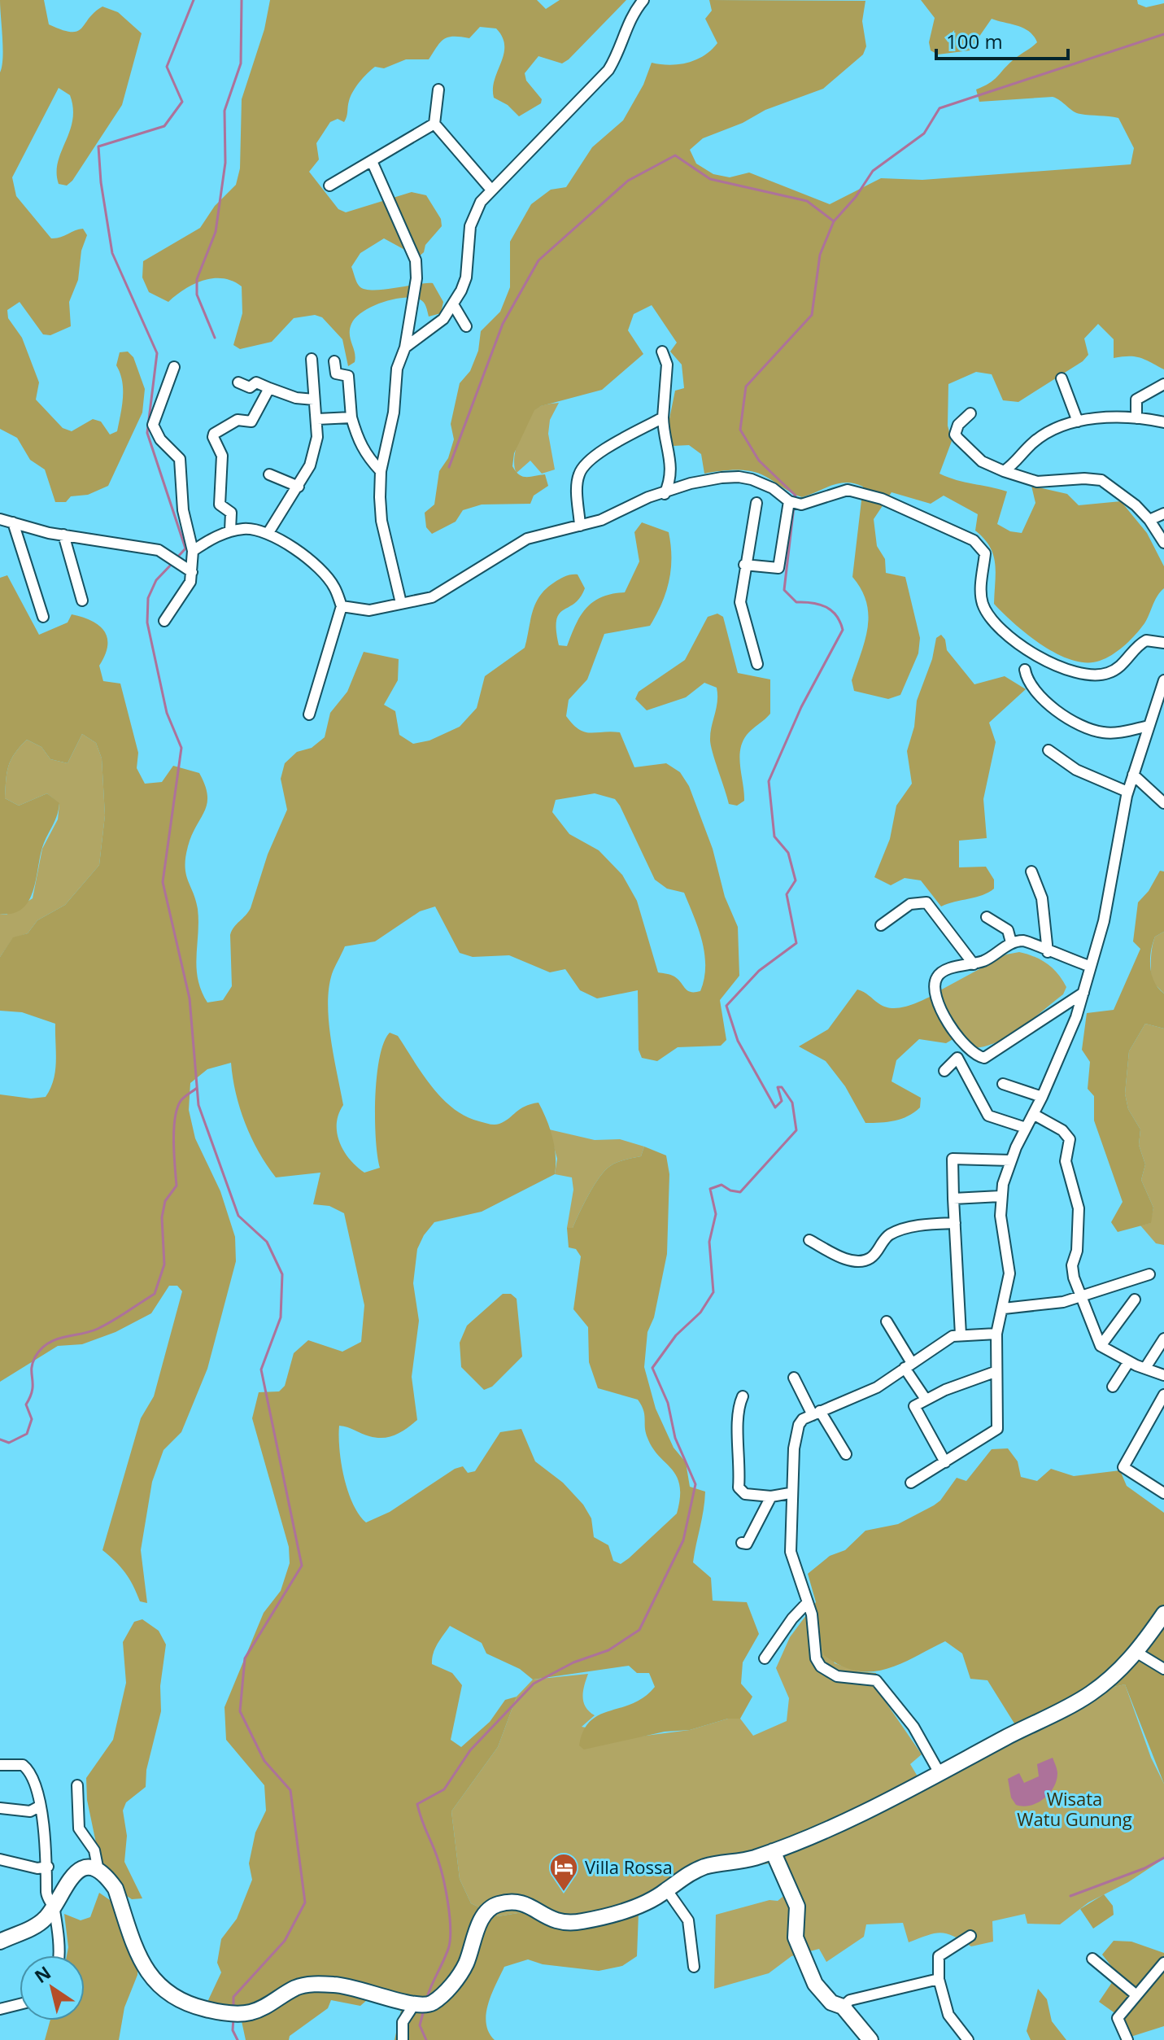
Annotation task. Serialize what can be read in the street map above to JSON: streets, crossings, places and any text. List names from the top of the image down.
{
  "parks": ["Wisata Watu Gunung"],
  "places": {
    "hotel": ["Villa Rossa"]
  },
  "scale_bar": "100 m",
  "north": "top left"
}
